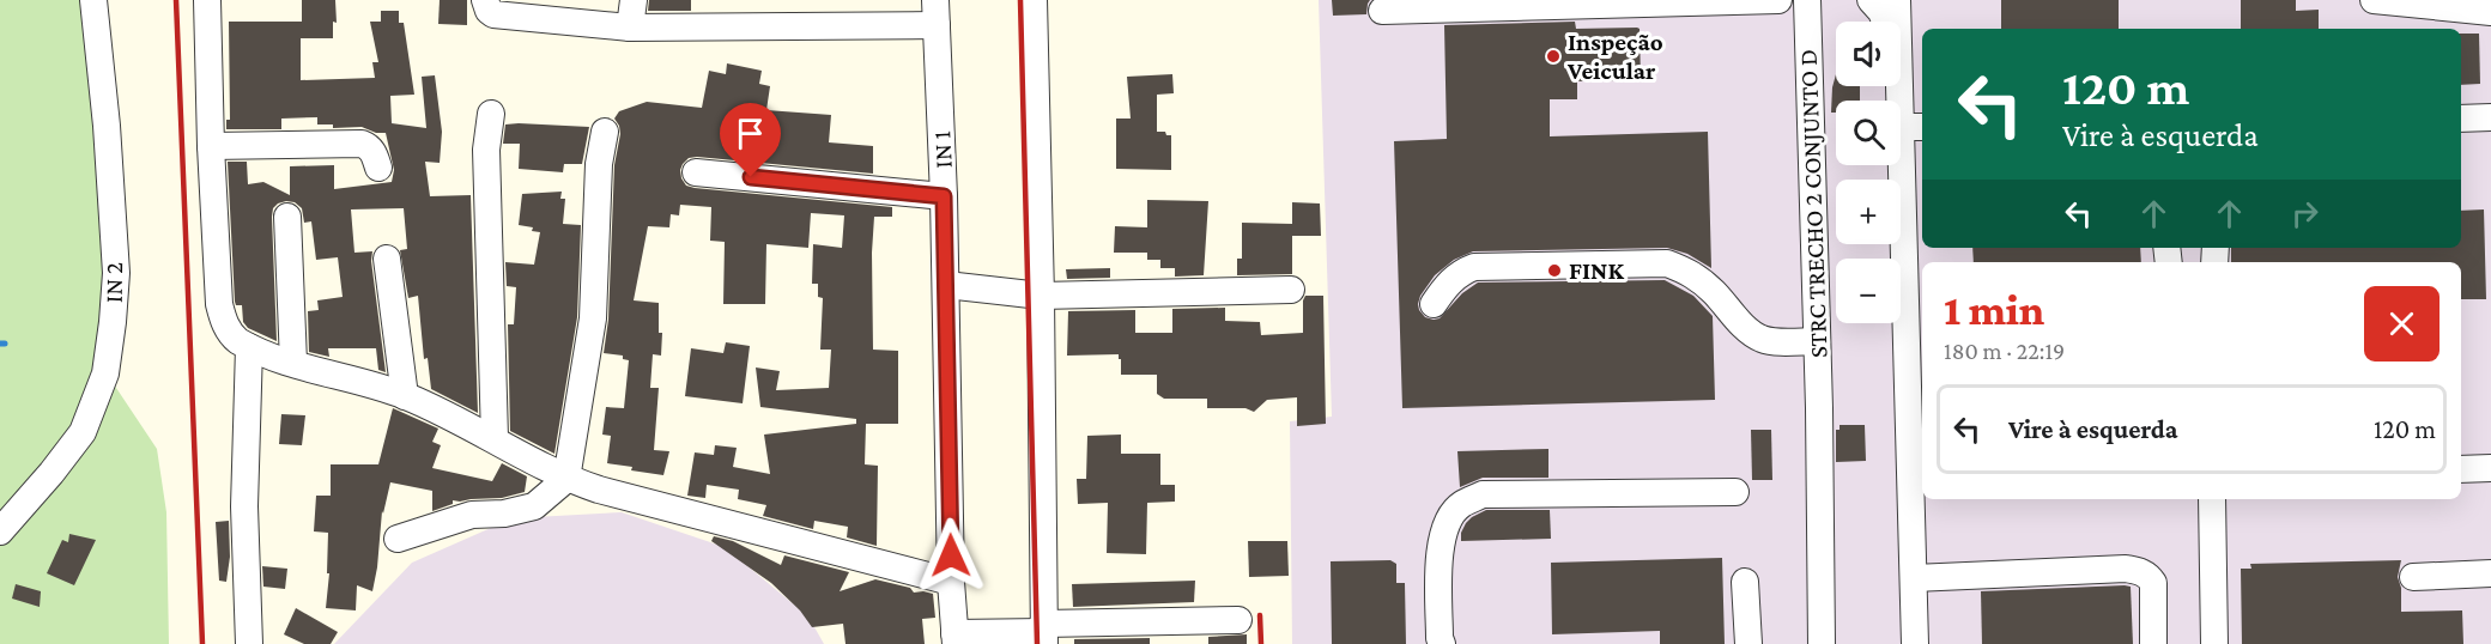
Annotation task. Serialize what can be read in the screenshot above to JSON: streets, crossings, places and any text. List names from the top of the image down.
{
  "streets": {
    "street": ["IN 1", "STRC TRECHO 2 CONJUNTO D", "IN 2"]
  },
  "places": ["Inspeção Veicular", "FINK"],
  "page": {
    "map_buttons": ["+", "−"],
    "turn": ["120 m", "Vire à esquerda"],
    "heading": ["1 min", "180 m · 22:19"],
    "list": [
      {
        "name": "Vire à esquerda",
        "value": "120 m"
      }
    ]
  }
}
